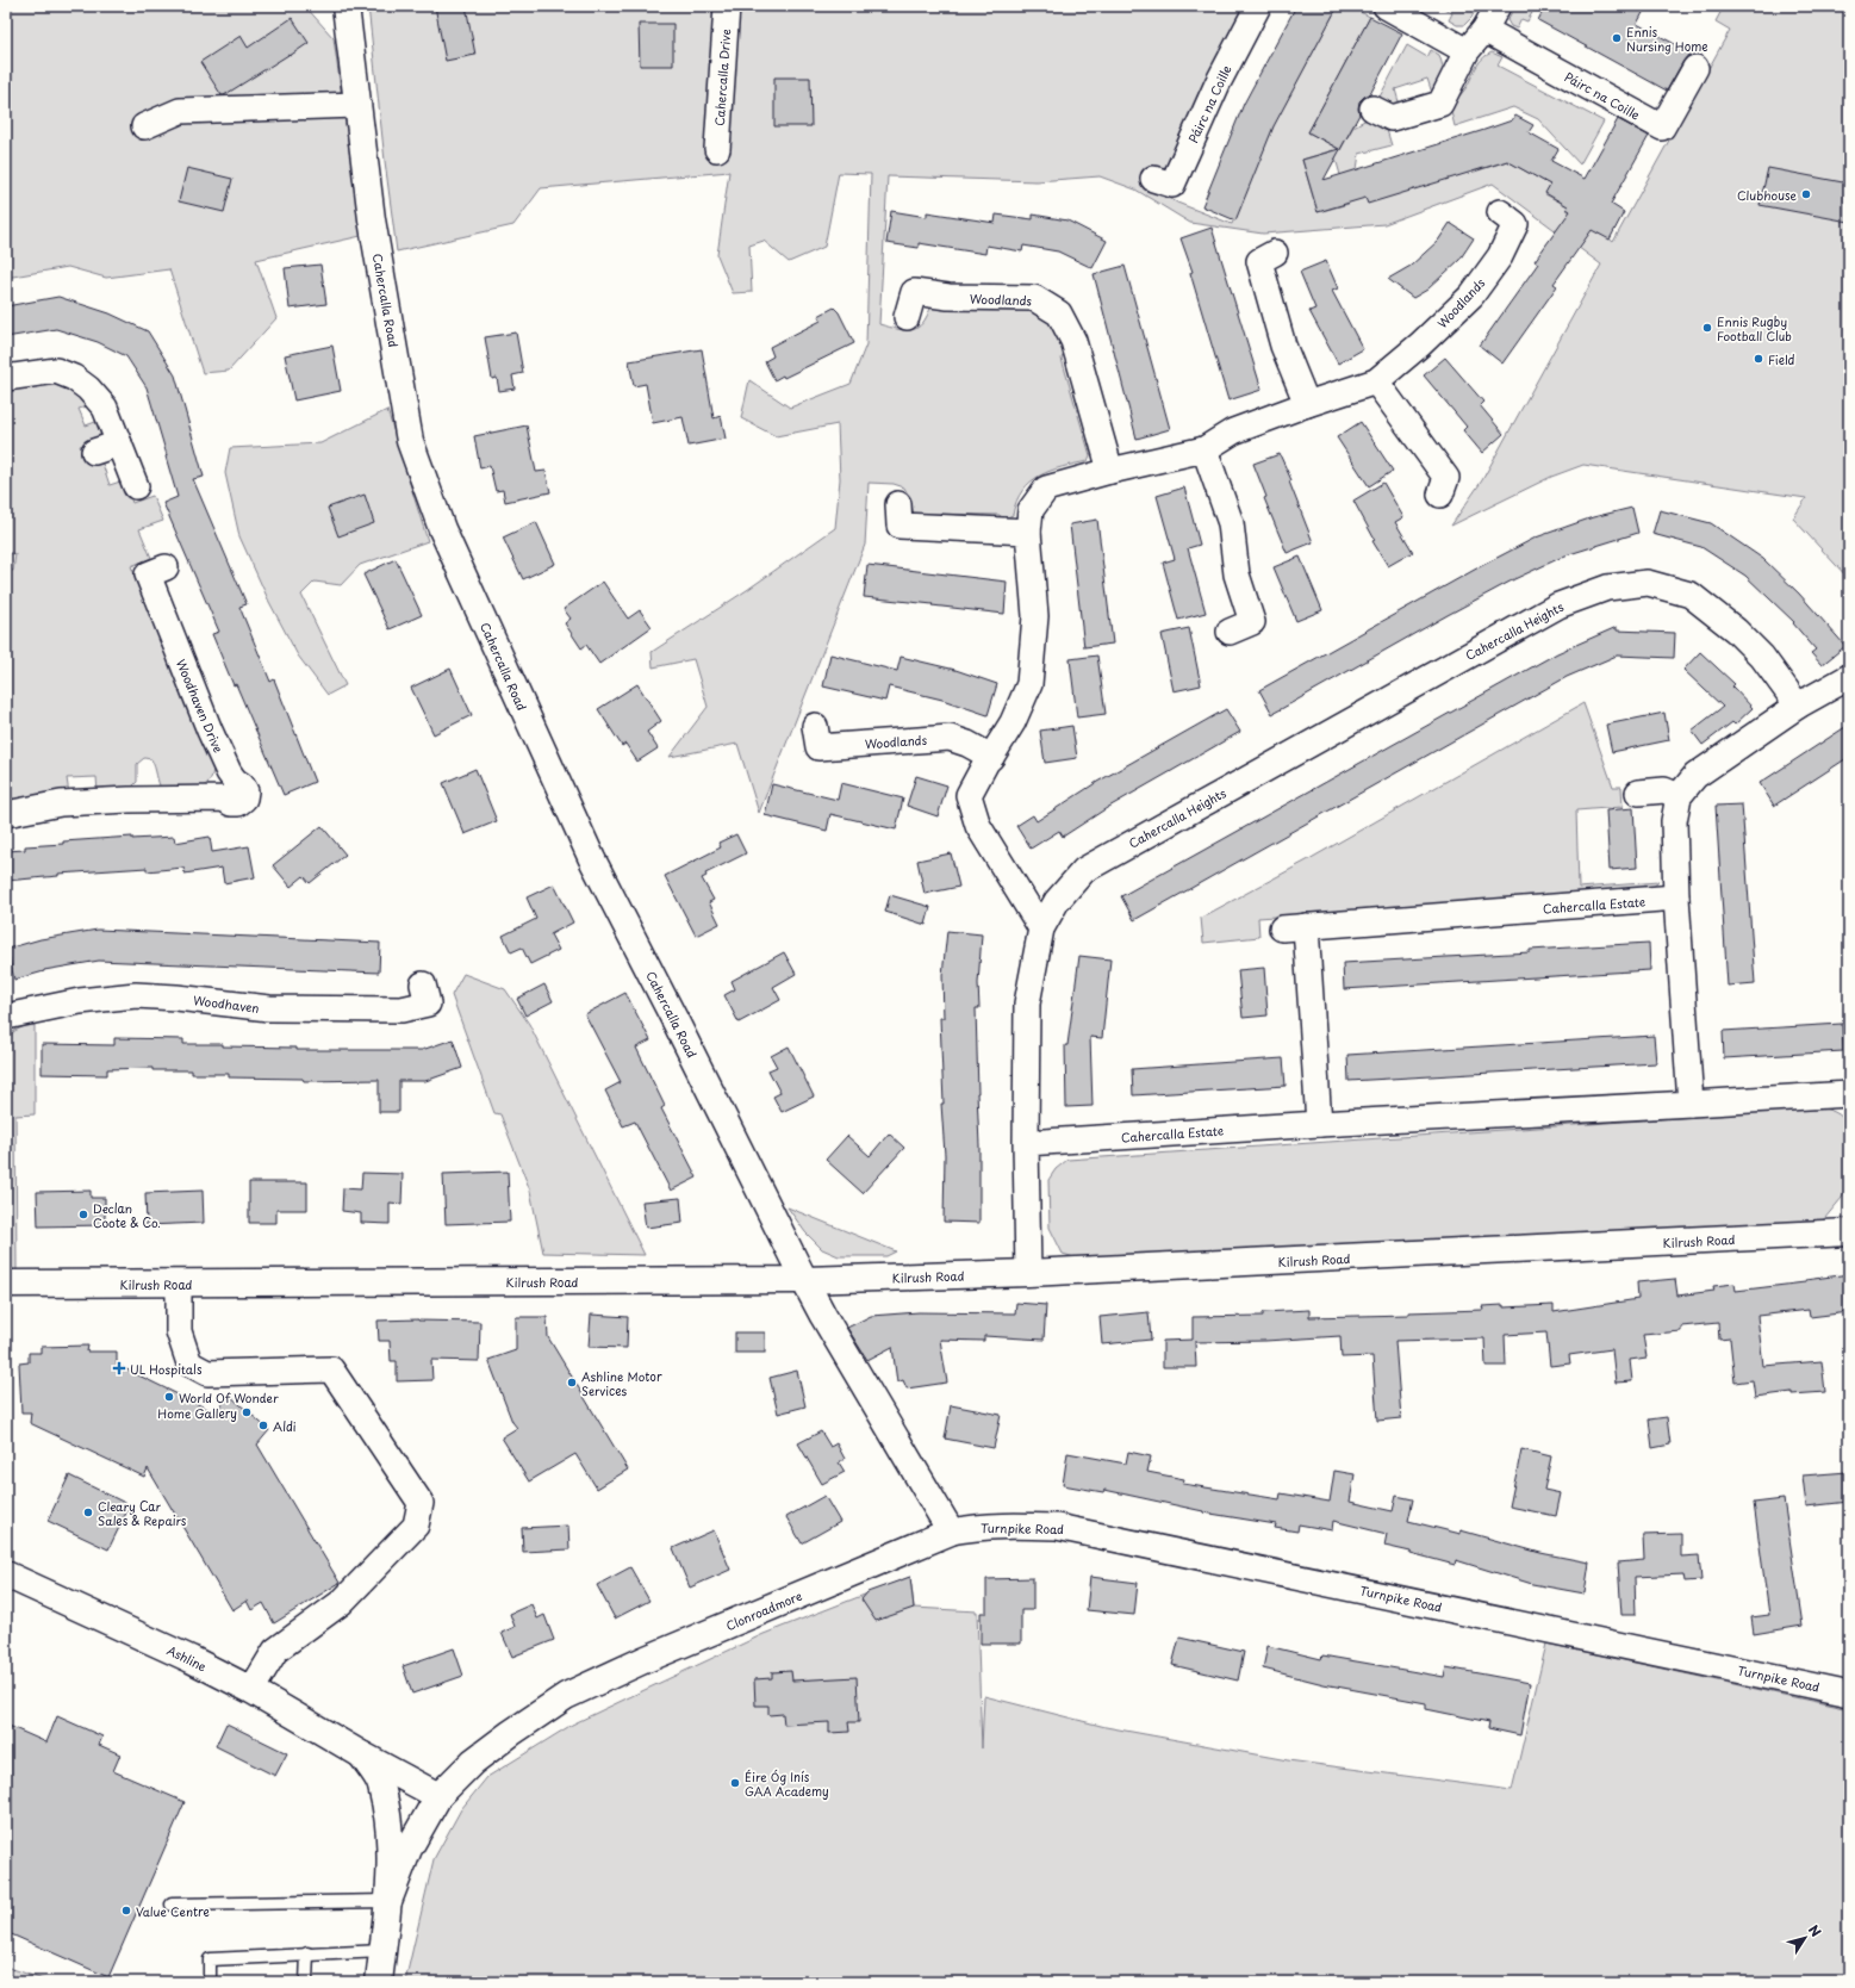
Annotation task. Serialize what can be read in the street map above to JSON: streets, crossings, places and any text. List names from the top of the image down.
{
  "streets": {
    "street": [
      "Cahercalla Drive",
      "Páirc na Coille",
      "Woodlands",
      "Cahercalla Road",
      "Cahercalla Heights",
      "Woodhaven Drive",
      "Cahercalla Estate",
      "Woodhaven",
      "Kilrush Road",
      "Turnpike Road",
      "Clonroadmore",
      "Ashline"
    ]
  },
  "crossings": [
    ["Woodlands", "Cahercalla Heights"],
    ["Cahercalla Road", "Kilrush Road"],
    ["Turnpike Road", "Clonroadmore"],
    ["Clonroadmore", "Ashline"]
  ],
  "places": {
    "other": [
      "Ennis Nursing Home",
      "Clubhouse",
      "Ennis Rugby Football Club",
      "Field",
      "Declan Coote & Co.",
      "Ashline Motor Services",
      "World Of Wonder",
      "Home Gallery",
      "Aldi",
      "Cleary Car Sales & Repairs",
      "Éire Óg Inís GAA Academy",
      "Value Centre"
    ],
    "health": ["UL Hospitals"]
  },
  "north": "top right"
}
